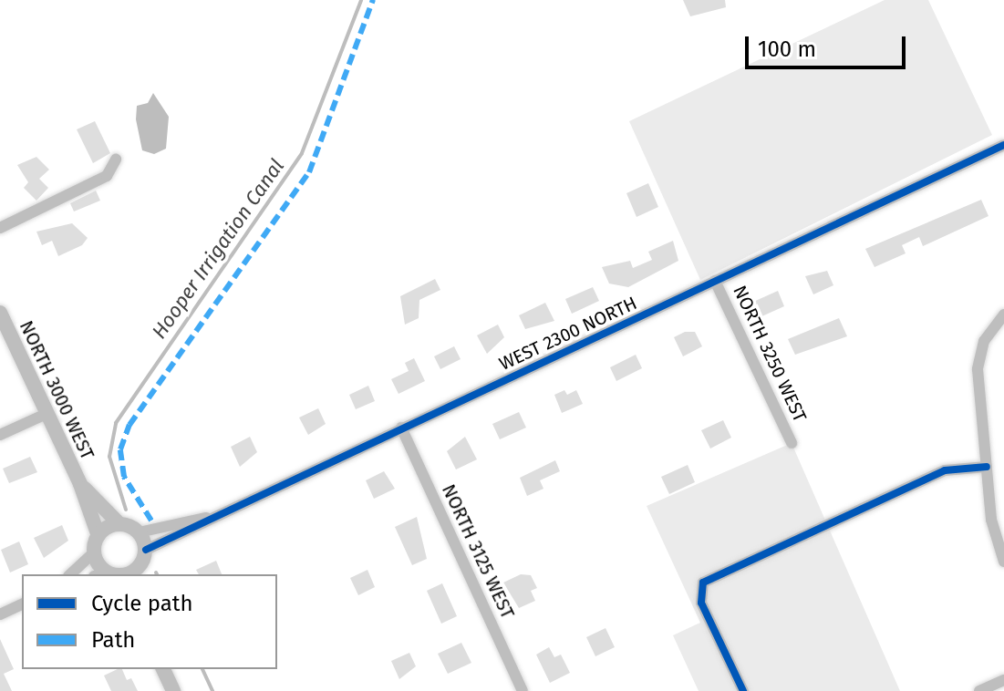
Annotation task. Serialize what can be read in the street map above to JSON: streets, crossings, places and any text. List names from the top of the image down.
{
  "streets": {
    "main road": ["NORTH 3000 WEST"],
    "street": ["WEST 2300 NORTH", "NORTH 3250 WEST", "NORTH 3125 WEST"]
  },
  "crossings": [
    ["WEST 2300 NORTH", "NORTH 3250 WEST"],
    ["WEST 2300 NORTH", "NORTH 3125 WEST"]
  ],
  "water": ["Hooper Irrigation Canal"],
  "legend": ["Cycle path", "Path"],
  "scale_bar": "100 m"
}
